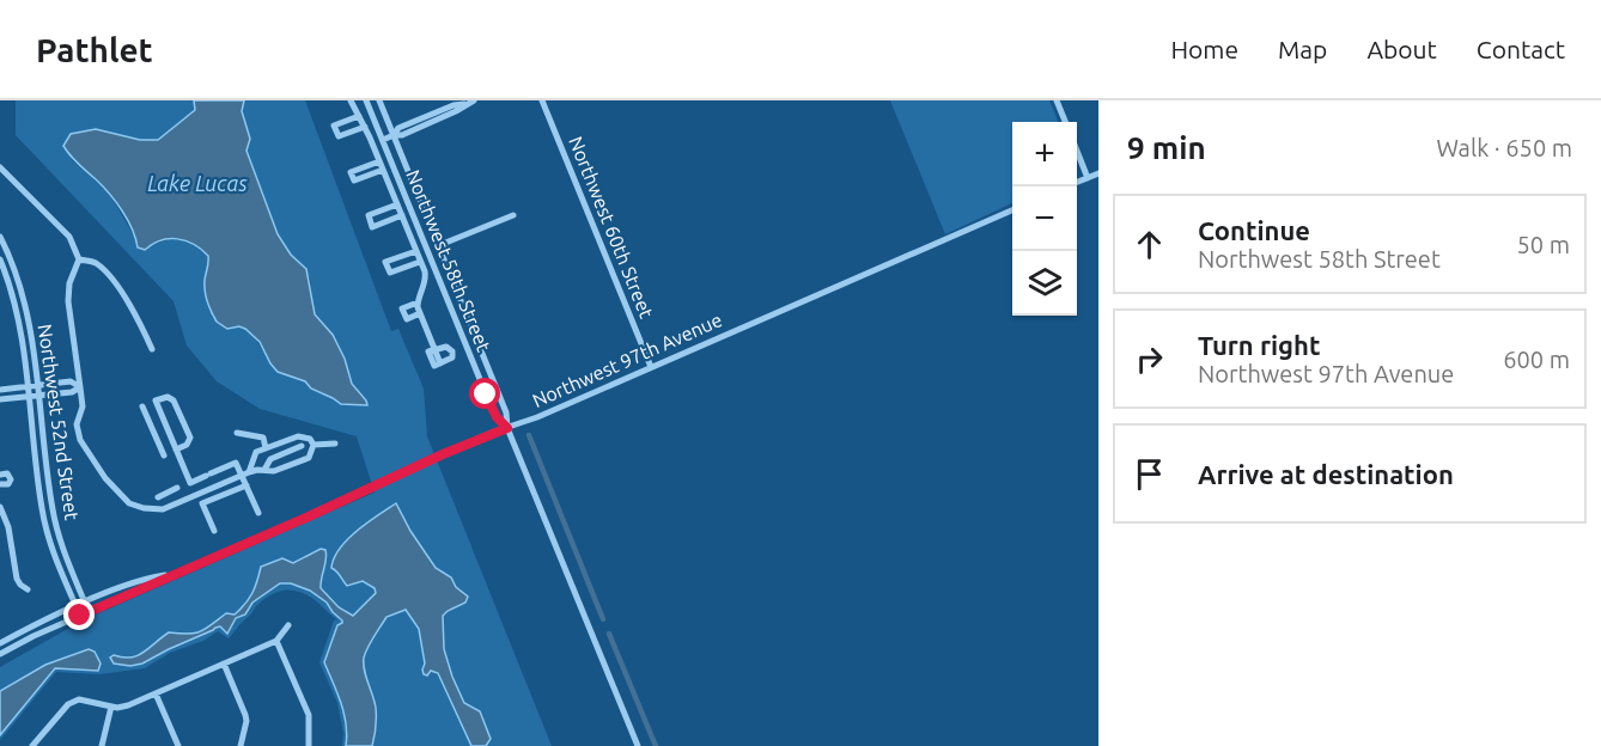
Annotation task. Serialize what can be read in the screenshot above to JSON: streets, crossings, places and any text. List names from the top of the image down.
{
  "streets": {
    "street": [
      "Northwest 60th Street",
      "Northwest 58th Street",
      "Northwest 97th Avenue",
      "Northwest 52nd Street"
    ]
  },
  "crossings": [
    ["Northwest 60th Street", "Northwest 97th Avenue"],
    ["Northwest 58th Street", "Northwest 97th Avenue"],
    ["Northwest 97th Avenue", "Northwest 52nd Street"]
  ],
  "water": ["Lake Lucas"],
  "page": {
    "header": "Pathlet",
    "nav": [
      "Home",
      "Map",
      "About",
      "Contact"
    ],
    "heading": ["9 min", "Walk · 650 m"],
    "map_buttons": ["+", "−"],
    "list": [
      ["Continue", "Northwest 58th Street", "50 m"],
      ["Turn right", "Northwest 97th Avenue", "600 m"],
      "Arrive at destination"
    ]
  }
}
